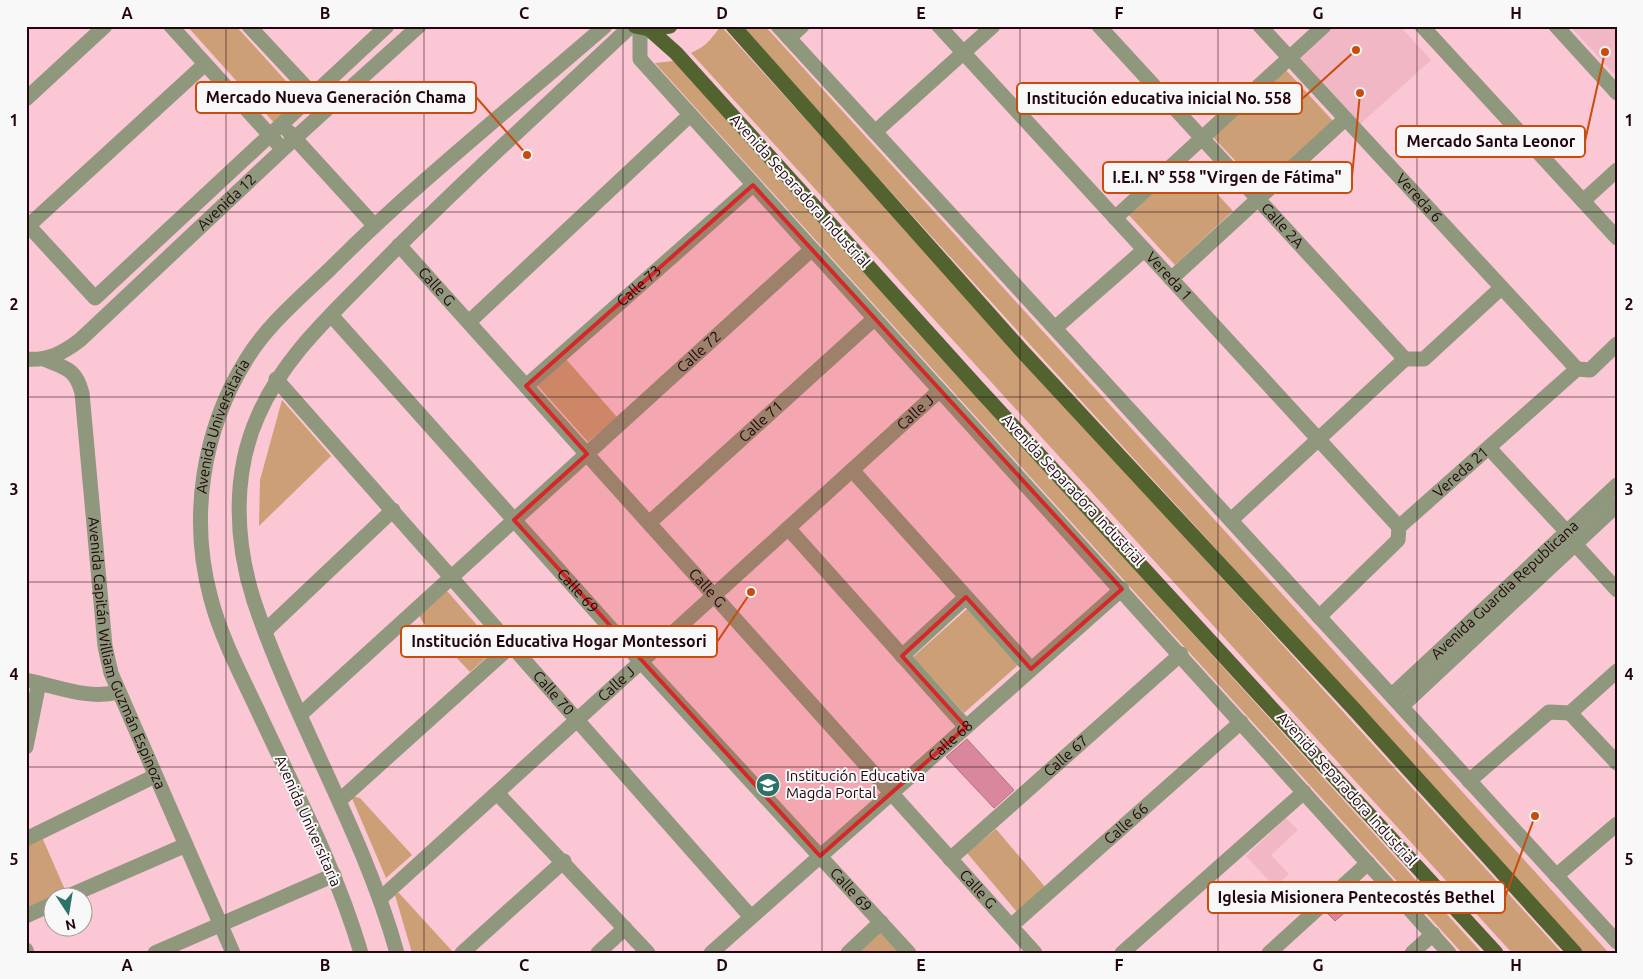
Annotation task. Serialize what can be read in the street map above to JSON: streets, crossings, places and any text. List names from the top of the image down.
{
  "streets": {
    "main road": ["Avenida Separadora Industrial"],
    "street": [
      "Vereda 6",
      "Avenida 12",
      "Calle 2A",
      "Vereda 1",
      "Calle G",
      "Calle 73",
      "Calle 72",
      "Calle J",
      "Calle 71",
      "Avenida Universitaria",
      "Vereda 21",
      "Avenida Guardia Republicana",
      "Calle 69",
      "Avenida Capitán William Guzmán Espinoza",
      "Calle 70",
      "Calle 68",
      "Calle 67",
      "Calle 66"
    ]
  },
  "crossings": [
    ["Avenida Separadora Industrial", "Calle 73"],
    ["Avenida Separadora Industrial", "Calle 72"],
    ["Avenida Separadora Industrial", "Calle J"],
    ["Avenida Separadora Industrial", "Calle 71"],
    ["Avenida Separadora Industrial", "Avenida Universitaria"],
    ["Avenida Separadora Industrial", "Calle 68"],
    ["Avenida Separadora Industrial", "Calle 67"],
    ["Avenida Separadora Industrial", "Calle 66"],
    ["Vereda 6", "Vereda 21"],
    ["Avenida 12", "Avenida Capitán William Guzmán Espinoza"],
    ["Vereda 1", "Vereda 21"],
    ["Calle G", "Calle 73"],
    ["Calle G", "Calle 72"],
    ["Calle G", "Calle J"],
    ["Calle G", "Calle 71"],
    ["Calle G", "Avenida Universitaria"],
    ["Calle G", "Calle 68"],
    ["Calle G", "Calle 67"],
    ["Calle G", "Calle 66"],
    ["Calle 72", "Avenida Universitaria"],
    ["Calle 72", "Calle 69"],
    ["Calle 72", "Calle 70"],
    ["Calle J", "Avenida Universitaria"],
    ["Calle J", "Calle 69"],
    ["Calle J", "Calle 70"],
    ["Avenida Universitaria", "Calle 69"],
    ["Avenida Universitaria", "Calle 70"],
    ["Calle 69", "Calle 68"],
    ["Calle 70", "Calle 68"]
  ],
  "places": {
    "other": [
      "Institución educativa inicial No. 558",
      "Mercado Santa Leonor",
      "I.E.I. N° 558 \"Virgen de Fátima\"",
      "Mercado Nueva Generación Chama",
      "Institución Educativa Hogar Montessori",
      "Iglesia Misionera Pentecostés Bethel"
    ],
    "school or university": ["Institución Educativa Magda Portal"]
  },
  "north": "bottom",
  "grid": {
    "columns": [
      "A",
      "B",
      "C",
      "D",
      "E",
      "F",
      "G",
      "H"
    ],
    "rows": [
      "1",
      "2",
      "3",
      "4",
      "5"
    ]
  }
}
